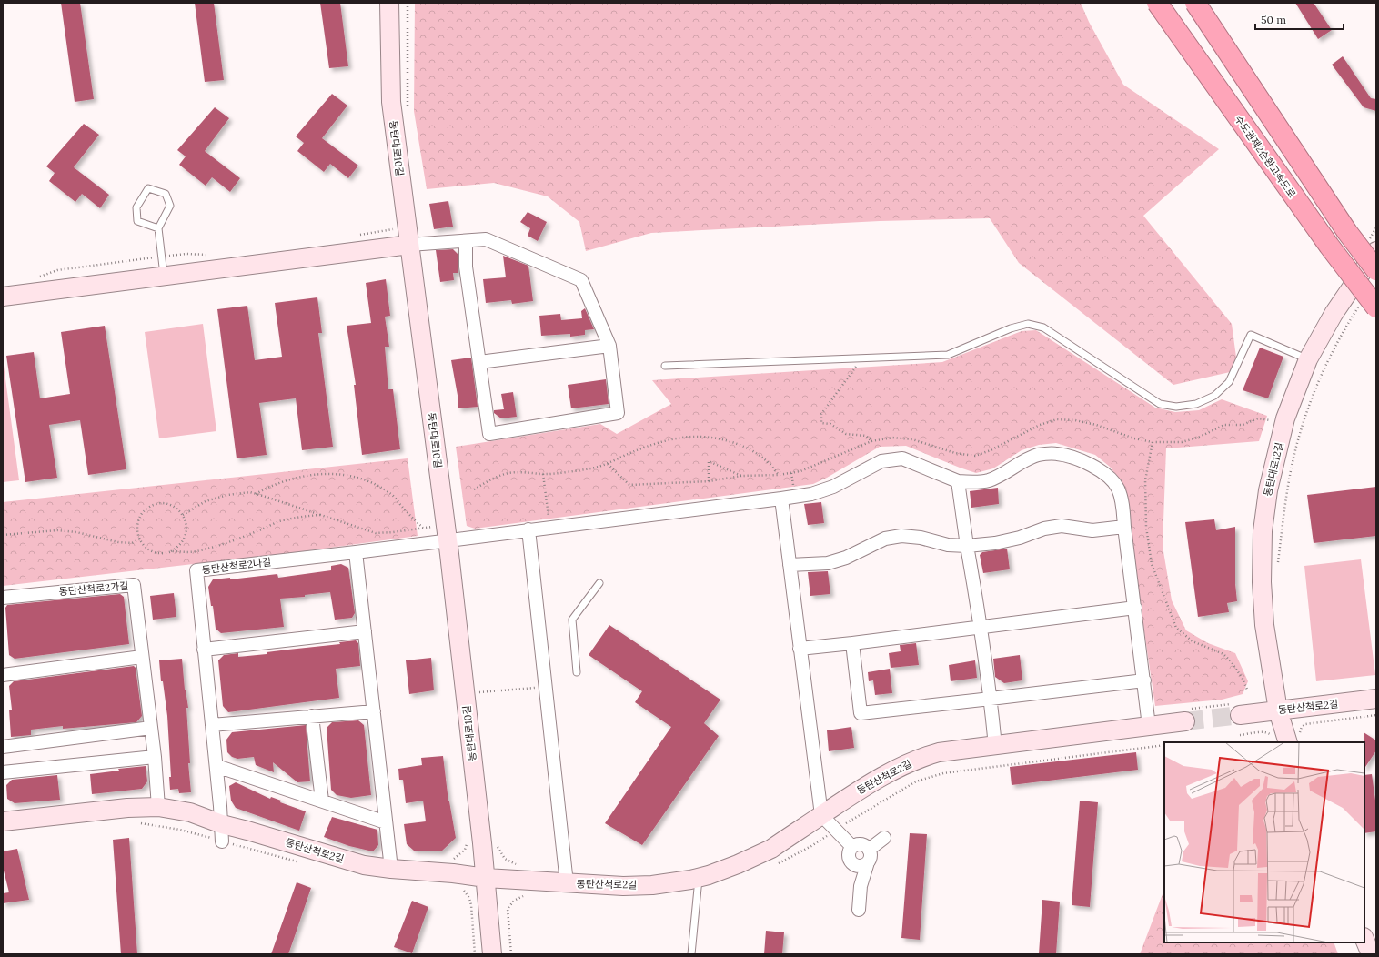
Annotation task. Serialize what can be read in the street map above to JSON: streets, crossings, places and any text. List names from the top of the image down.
{
  "streets": {
    "highway": ["수도권제2순환고속도로"],
    "street": [
      "동탄대로10길",
      "동탄대로12길",
      "동탄산척로2나길",
      "동탄산척로2가길",
      "동탄산척로2길"
    ]
  },
  "crossings": [
    ["동탄대로10길", "동탄산척로2나길"],
    ["동탄대로10길", "동탄산척로2길"],
    ["동탄대로12길", "동탄산척로2길"],
    ["동탄산척로2나길", "동탄산척로2길"],
    ["동탄산척로2가길", "동탄산척로2길"]
  ],
  "scale_bar": "50 m"
}
